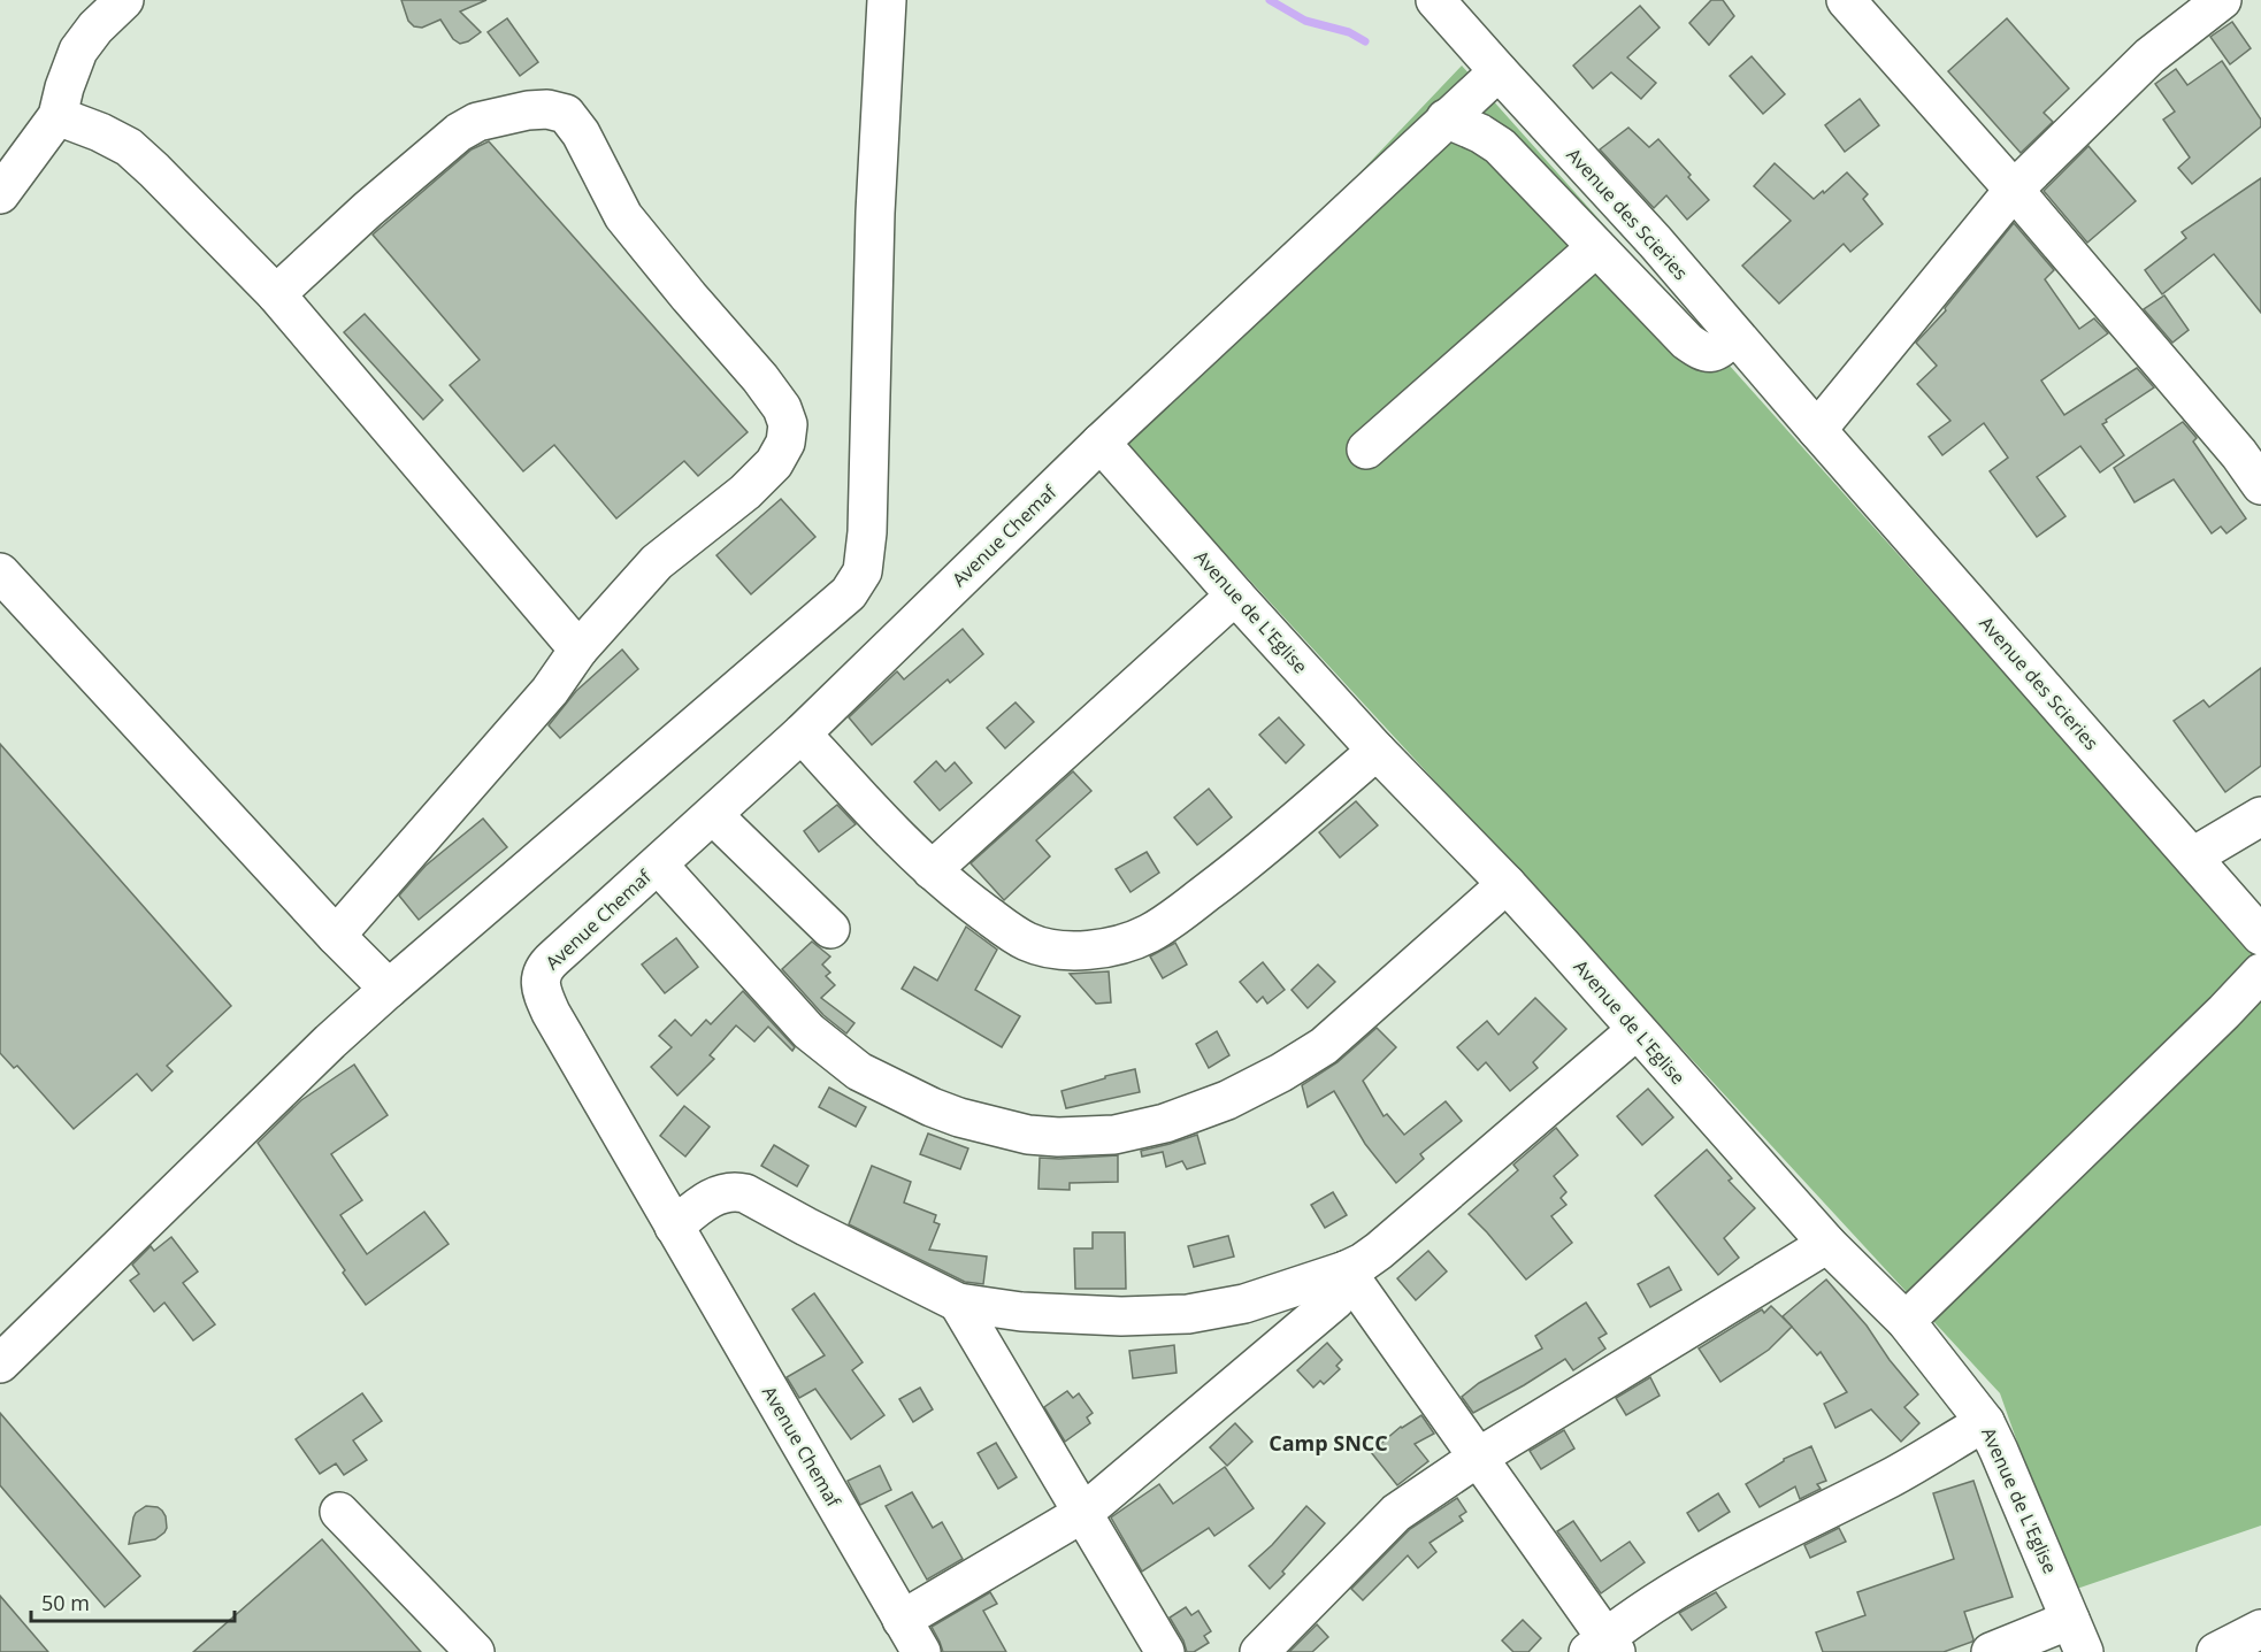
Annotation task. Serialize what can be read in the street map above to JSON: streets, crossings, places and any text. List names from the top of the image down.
{
  "streets": {
    "street": ["Avenue des Scieries", "Avenue Chemaf", "Avenue de L'Eglise"]
  },
  "crossings": [
    ["Avenue des Scieries", "Avenue Chemaf"],
    ["Avenue Chemaf", "Avenue de L'Eglise"]
  ],
  "districts": ["Camp SNCC"],
  "scale_bar": "50 m"
}
